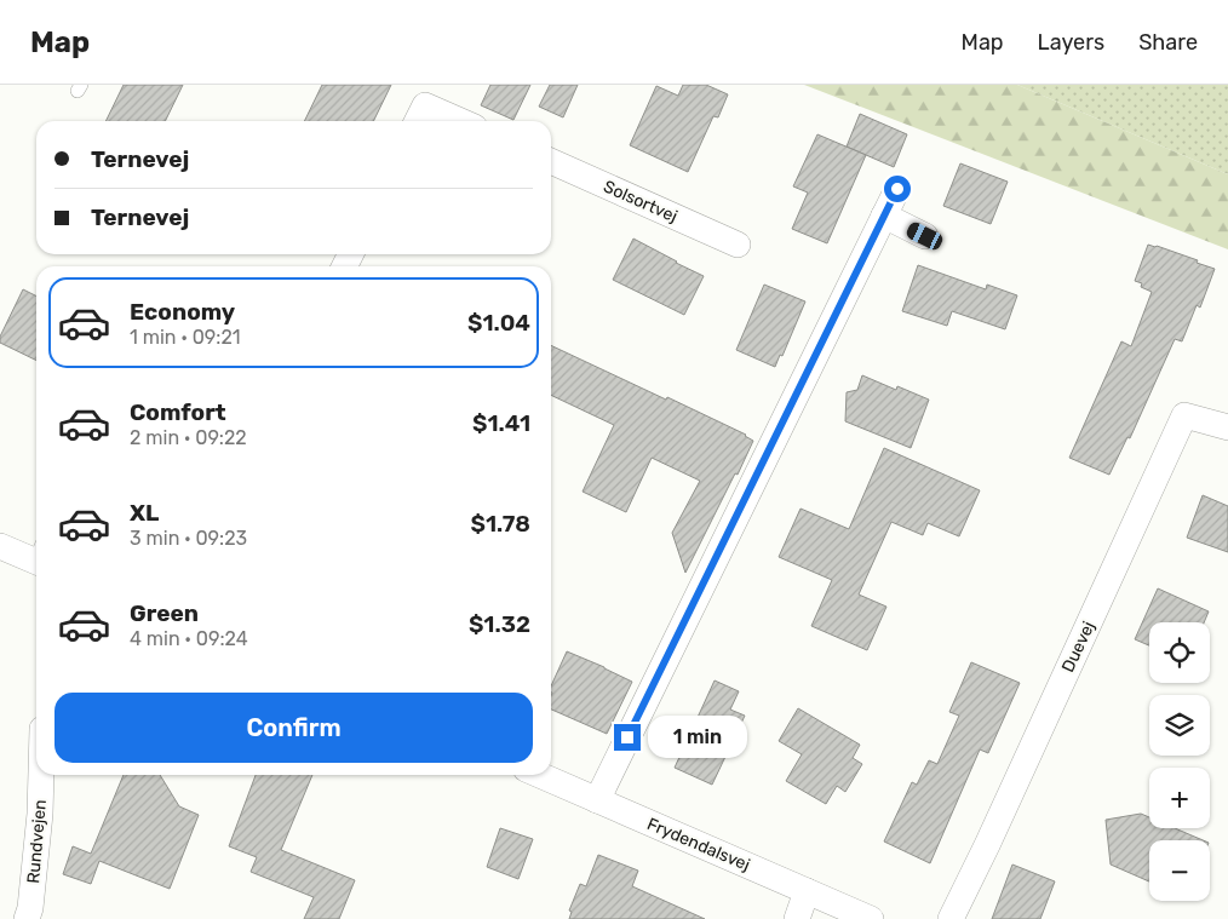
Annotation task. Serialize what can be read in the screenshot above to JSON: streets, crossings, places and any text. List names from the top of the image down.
{
  "streets": {
    "street": [
      "Solsortvej",
      "Duevej",
      "Rundvejen",
      "Frydendalsvej"
    ]
  },
  "page": {
    "header": "Map",
    "nav": ["Map", "Layers", "Share"],
    "banner": ["Ternevej", "Ternevej"],
    "list": [
      {
        "name": "Economy",
        "note": "1 min · 09:21",
        "value": "$1.04"
      },
      {
        "name": "Comfort",
        "note": "2 min · 09:22",
        "value": "$1.41"
      },
      {
        "name": "XL",
        "note": "3 min · 09:23",
        "value": "$1.78"
      },
      {
        "name": "Green",
        "note": "4 min · 09:24",
        "value": "$1.32"
      }
    ],
    "map_buttons": ["+", "−"],
    "buttons": "Confirm",
    "bubble": "1 min"
  }
}
